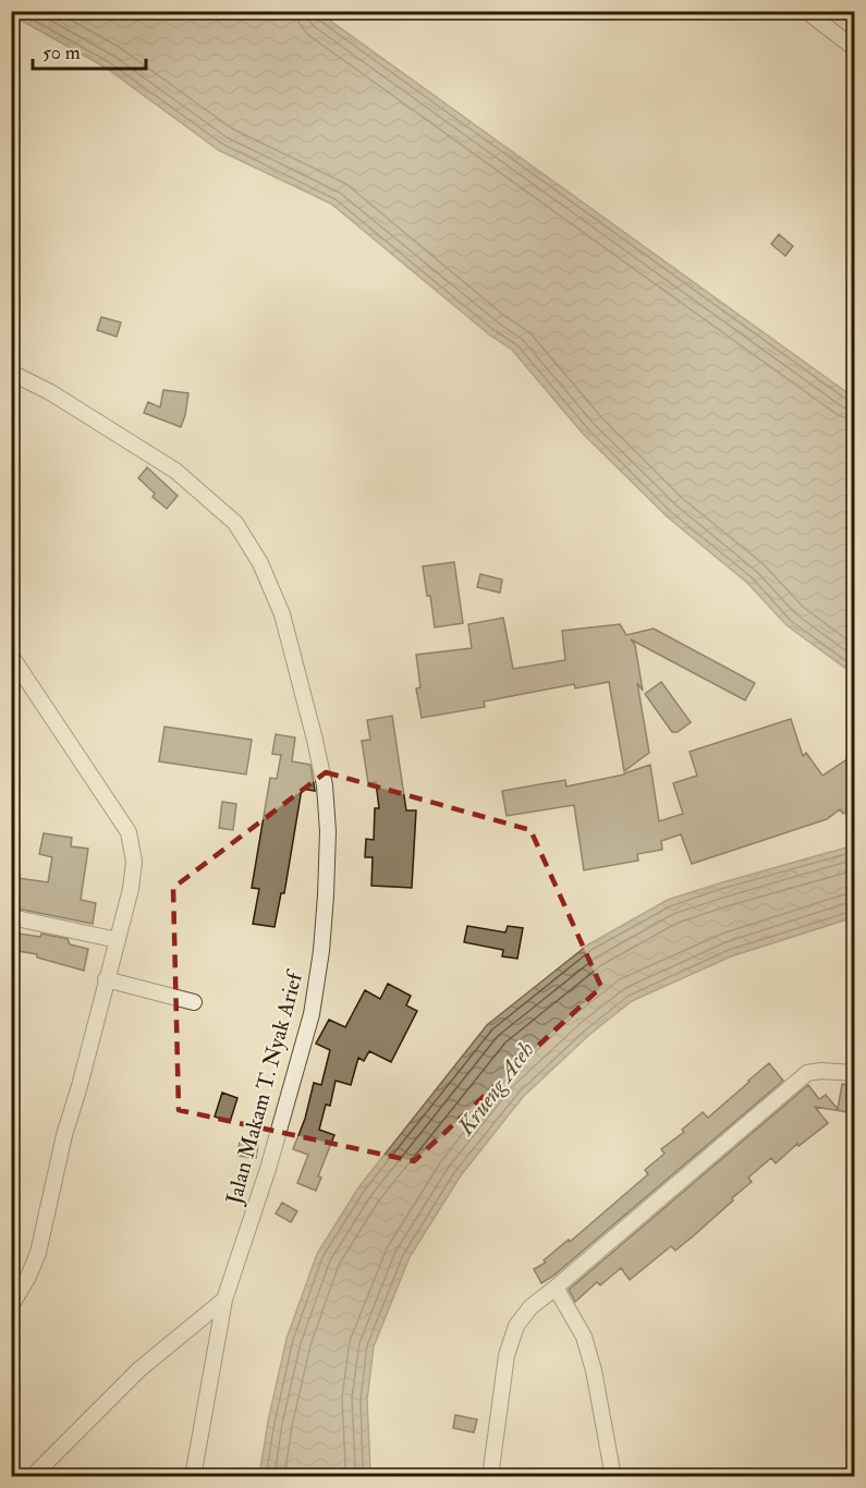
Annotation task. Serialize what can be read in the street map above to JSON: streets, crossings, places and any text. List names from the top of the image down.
{
  "streets": {
    "street": ["Jalan Makam T. Nyak Arief"]
  },
  "water": ["Krueng Aceh"],
  "scale_bar": "50 m"
}
